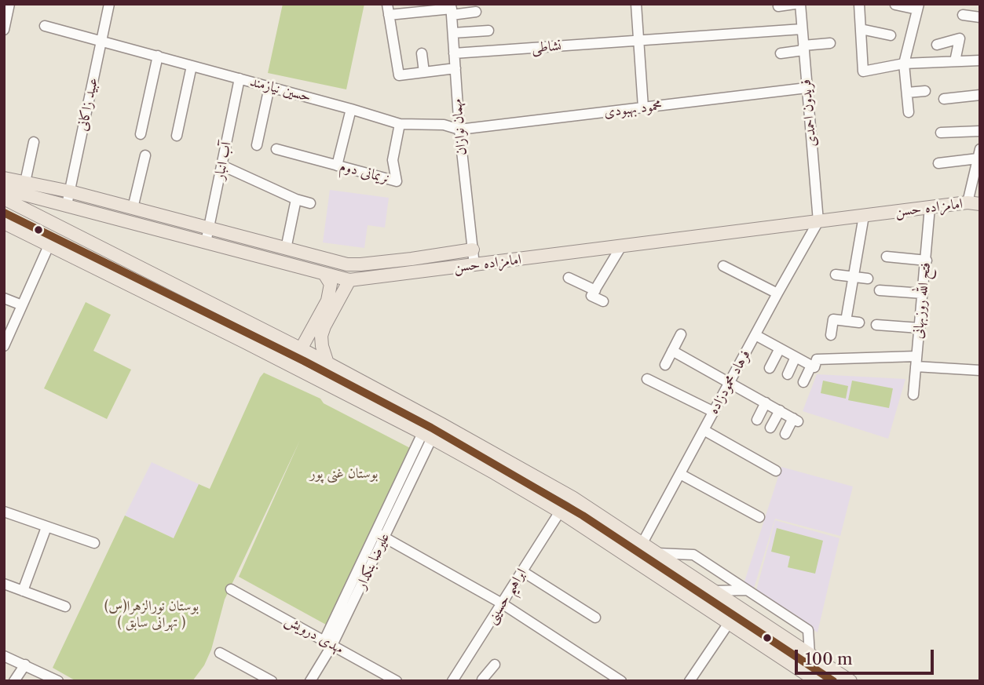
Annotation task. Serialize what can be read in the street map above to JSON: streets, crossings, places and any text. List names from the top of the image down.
{
  "streets": {
    "main road": ["امامزاده حسن"],
    "street": [
      "نشاطی",
      "حسین نیازمند",
      "عبید زاکانی",
      "محمود بهبودی",
      "فریدون احمدی",
      "مهمان نوازان",
      "آب انبار",
      "نریمانی دوم",
      "فتح الله روزبهانی",
      "فرهاد محمودزاده",
      "علیرضا بنکدار",
      "ابراهیم حسینی",
      "مهدی درویش"
    ]
  },
  "crossings": [
    ["نشاطی", "فریدون احمدی"],
    ["نشاطی", "مهمان نوازان"],
    ["حسین نیازمند", "عبید زاکانی"],
    ["حسین نیازمند", "محمود بهبودی"],
    ["حسین نیازمند", "مهمان نوازان"],
    ["حسین نیازمند", "آب انبار"],
    ["حسین نیازمند", "نریمانی دوم"],
    ["عبید زاکانی", "امامزاده حسن"],
    ["محمود بهبودی", "فریدون احمدی"],
    ["محمود بهبودی", "مهمان نوازان"],
    ["فریدون احمدی", "امامزاده حسن"],
    ["فریدون احمدی", "فرهاد محمودزاده"],
    ["مهمان نوازان", "امامزاده حسن"],
    ["آب انبار", "امامزاده حسن"],
    ["امامزاده حسن", "فتح الله روزبهانی"],
    ["امامزاده حسن", "فرهاد محمودزاده"],
    ["علیرضا بنکدار", "مهدی درویش"]
  ],
  "parks": ["بوستان غنی پور", "بوستان نورالزهرا(س) ( تهرانی سابق )"],
  "scale_bar": "100 m"
}
